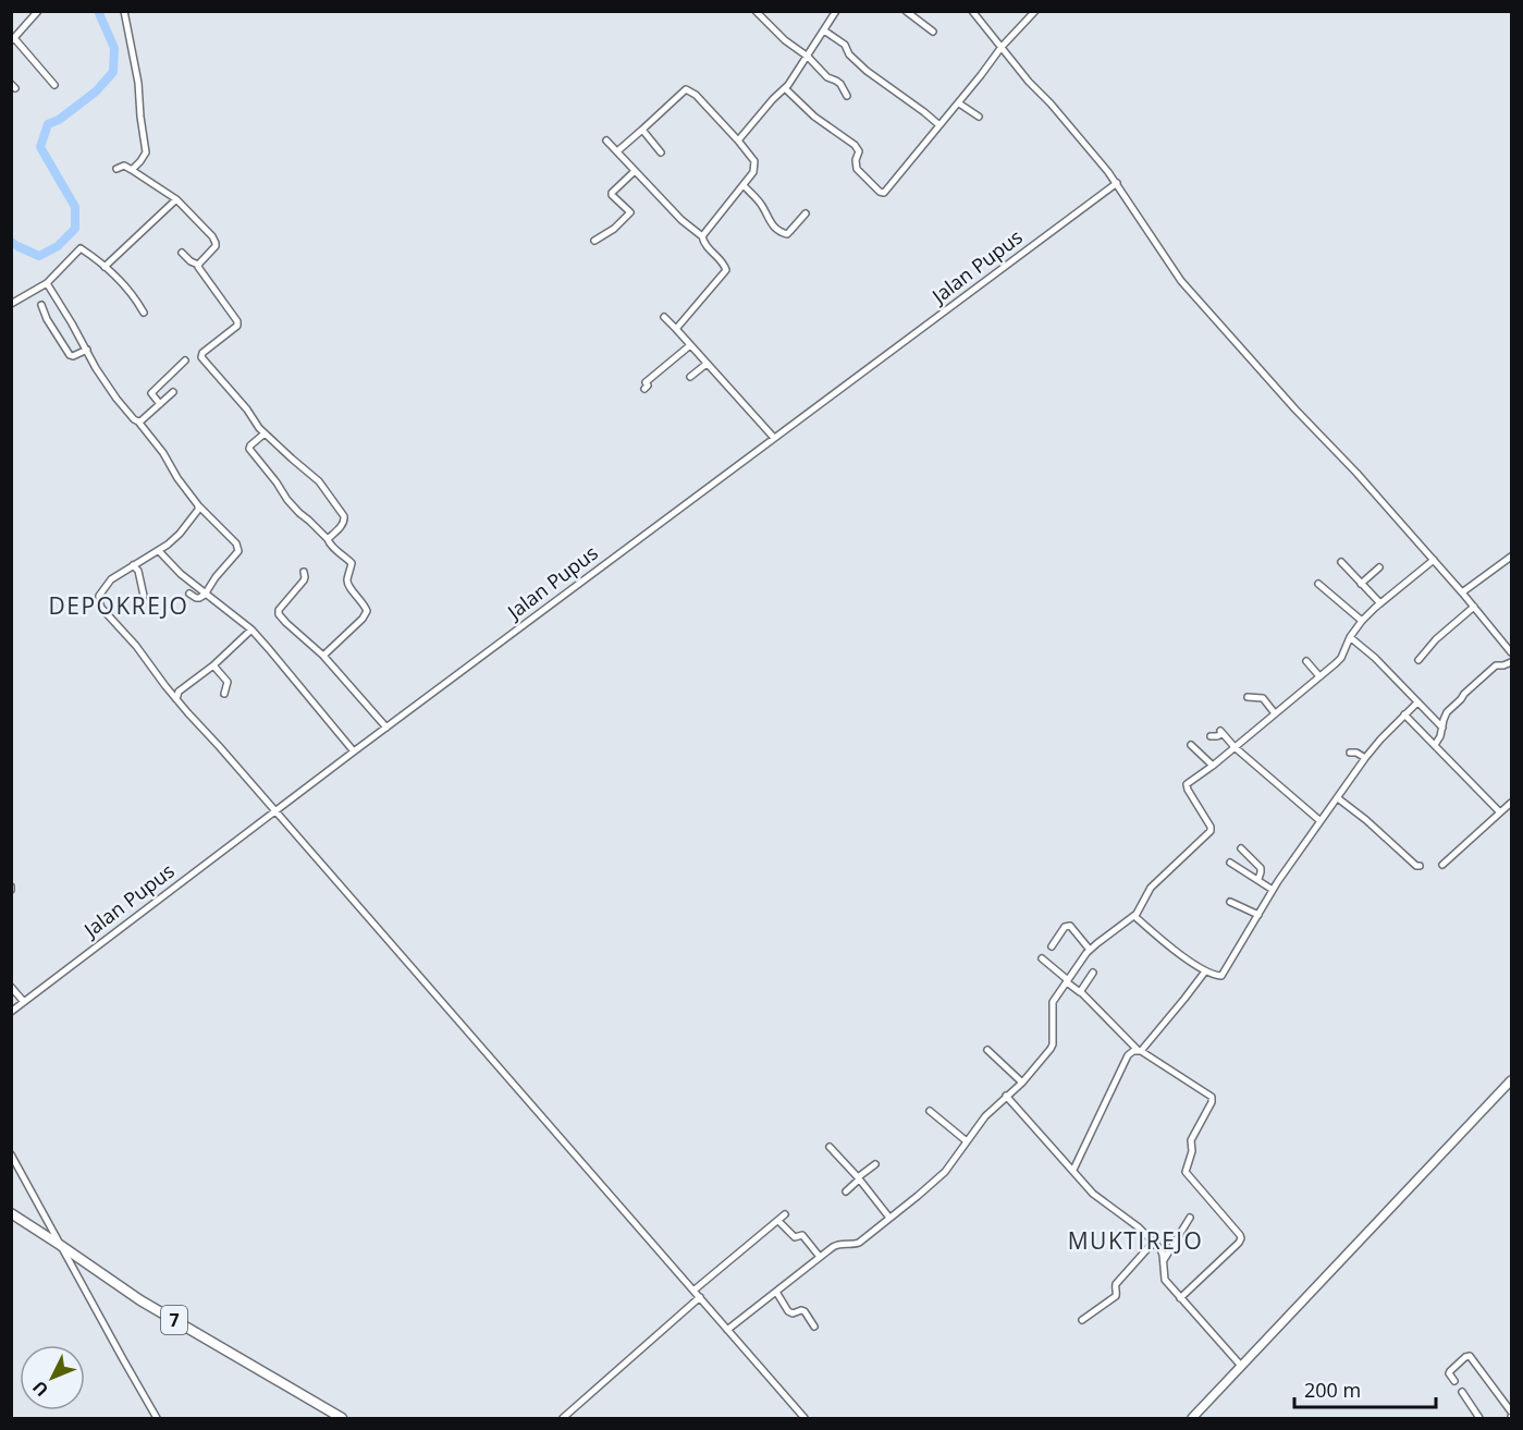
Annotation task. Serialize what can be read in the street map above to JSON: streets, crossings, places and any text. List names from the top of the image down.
{
  "streets": {
    "highway": ["7"],
    "street": ["Jalan Pupus"]
  },
  "districts": ["DEPOKREJO", "MUKTIREJO"],
  "scale_bar": "200 m",
  "north": "bottom left"
}
